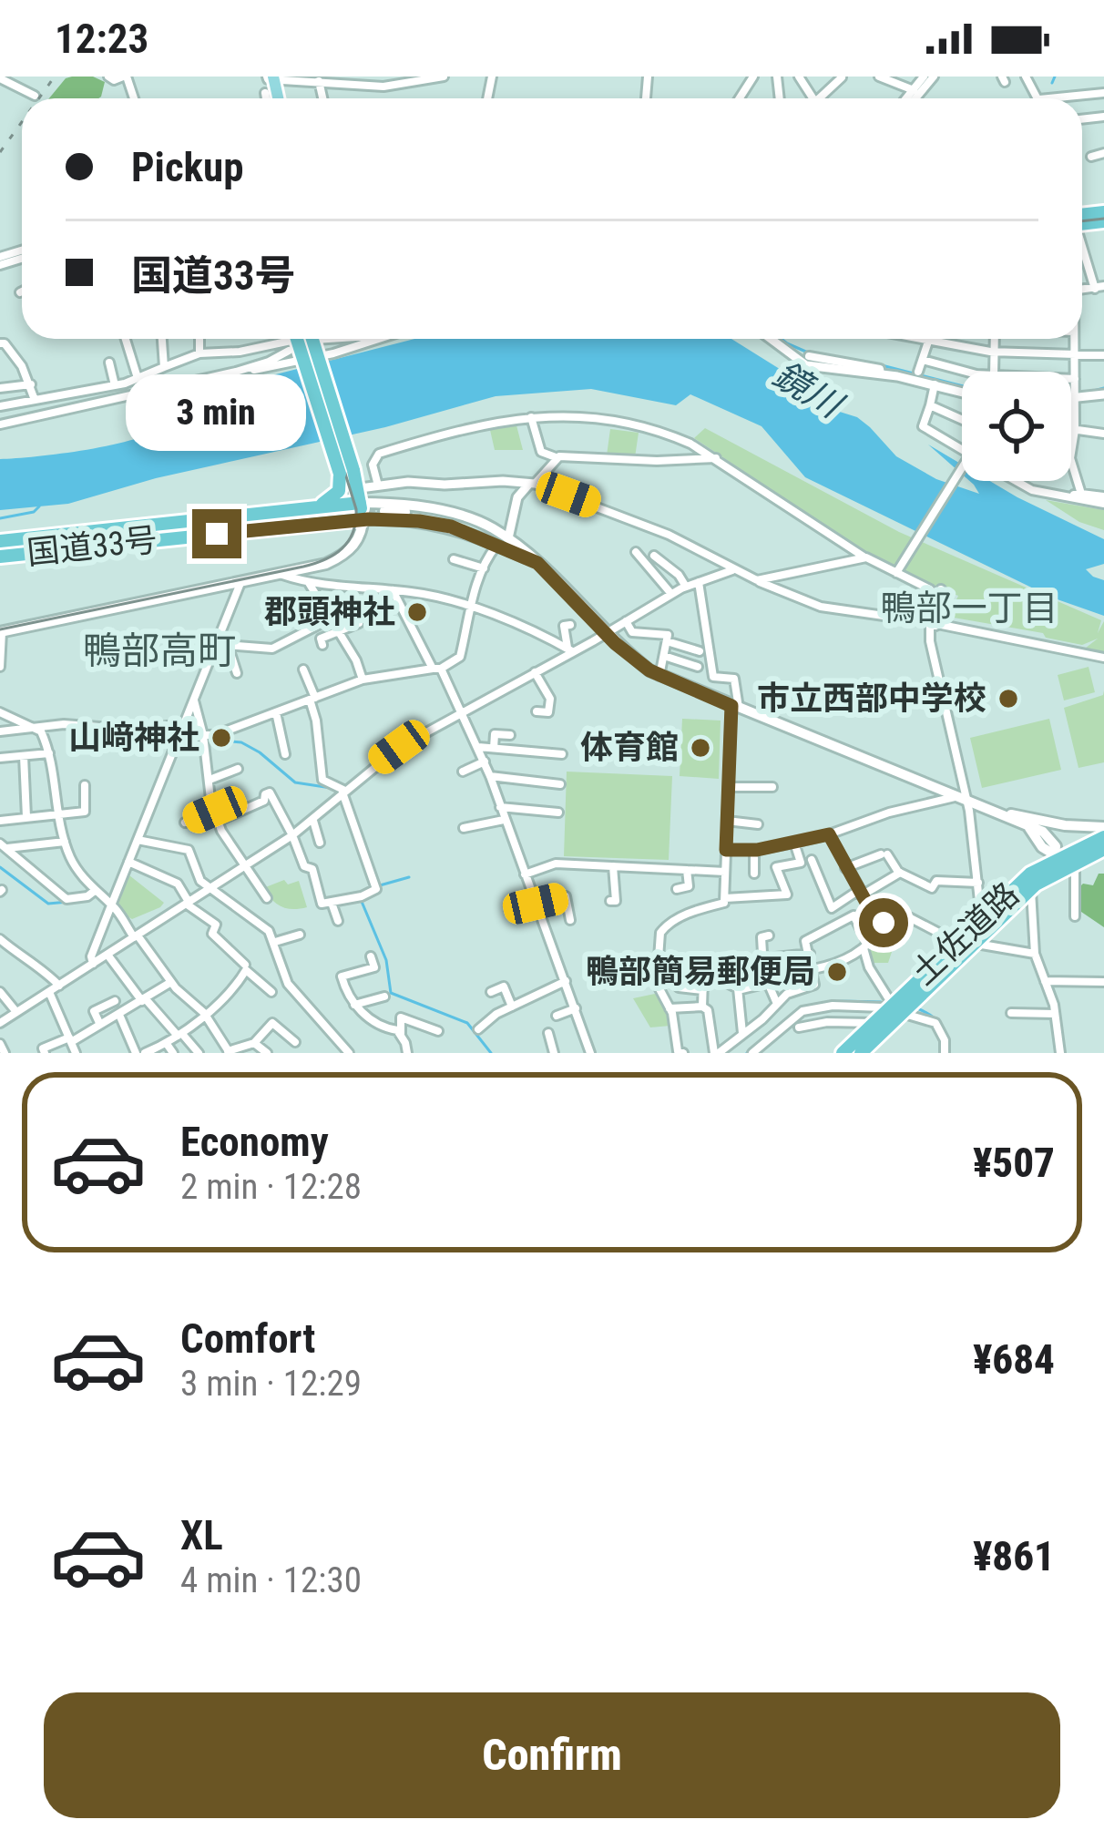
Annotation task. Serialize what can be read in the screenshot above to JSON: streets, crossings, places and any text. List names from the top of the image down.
{
  "streets": {
    "highway": ["国道33号", "土佐道路"]
  },
  "districts": ["鴨部一丁目", "鴨部高町"],
  "water": ["鏡川"],
  "places": [
    "郡頭神社",
    "市立西部中学校",
    "山﨑神社",
    "体育館",
    "鴨部簡易郵便局"
  ],
  "page": {
    "status": "12:23",
    "banner": ["Pickup", "国道33号"],
    "bubble": "3 min",
    "list": [
      {
        "name": "Economy",
        "note": "2 min · 12:28",
        "value": "¥507"
      },
      {
        "name": "Comfort",
        "note": "3 min · 12:29",
        "value": "¥684"
      },
      {
        "name": "XL",
        "note": "4 min · 12:30",
        "value": "¥861"
      }
    ],
    "buttons": "Confirm"
  }
}
